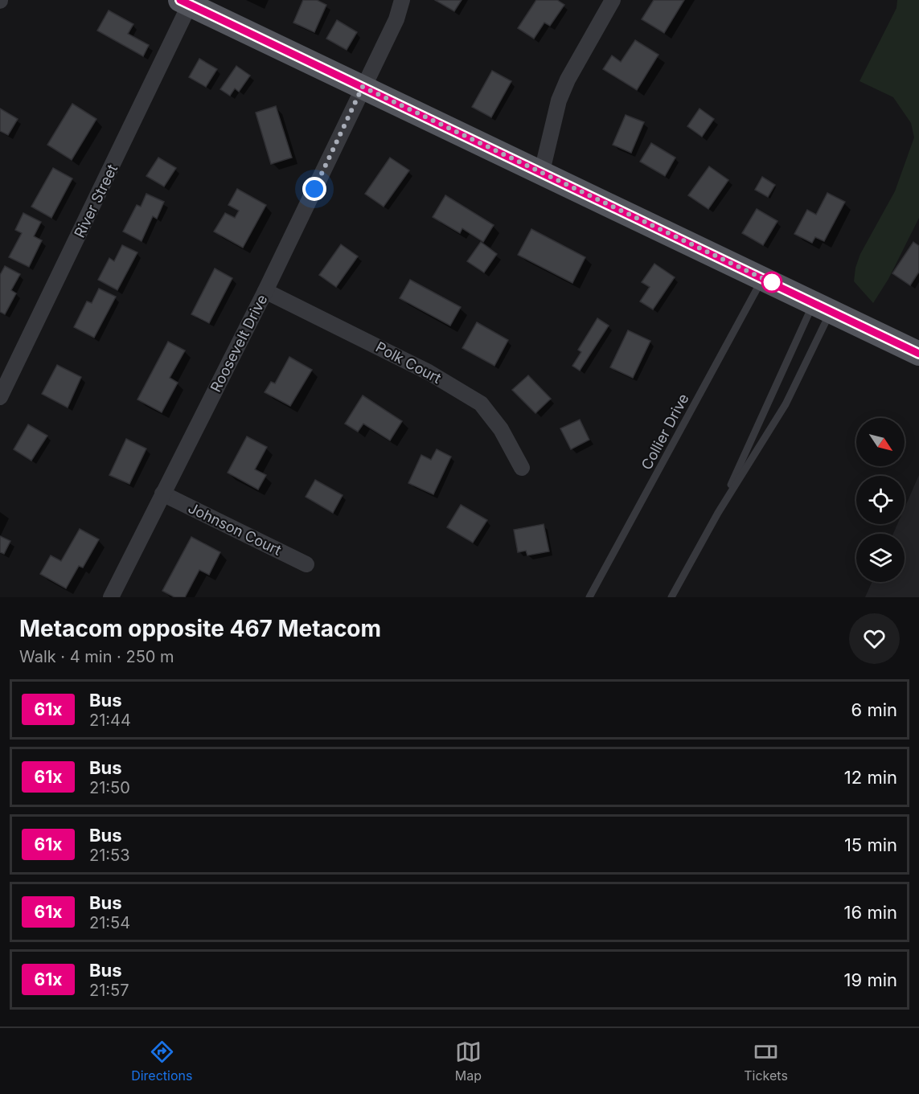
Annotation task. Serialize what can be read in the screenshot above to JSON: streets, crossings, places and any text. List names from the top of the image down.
{
  "streets": {
    "street": [
      "River Street",
      "Roosevelt Drive",
      "Polk Court",
      "Johnson Court"
    ],
    "lane": ["Collier Drive"]
  },
  "crossings": [
    ["Roosevelt Drive", "Polk Court"],
    ["Roosevelt Drive", "Johnson Court"]
  ],
  "lines": ["bus line 61x"],
  "north": "bottom right",
  "page": {
    "heading": ["Metacom opposite 467 Metacom", "Walk · 4 min · 250 m"],
    "list": [
      {
        "mark": "61x",
        "name": "Bus",
        "note": "21:44",
        "value": "6 min"
      },
      {
        "mark": "61x",
        "name": "Bus",
        "note": "21:50",
        "value": "12 min"
      },
      {
        "mark": "61x",
        "name": "Bus",
        "note": "21:53",
        "value": "15 min"
      },
      {
        "mark": "61x",
        "name": "Bus",
        "note": "21:54",
        "value": "16 min"
      },
      {
        "mark": "61x",
        "name": "Bus",
        "note": "21:57",
        "value": "19 min"
      }
    ],
    "tabs": ["Directions", "Map", "Tickets"]
  }
}
